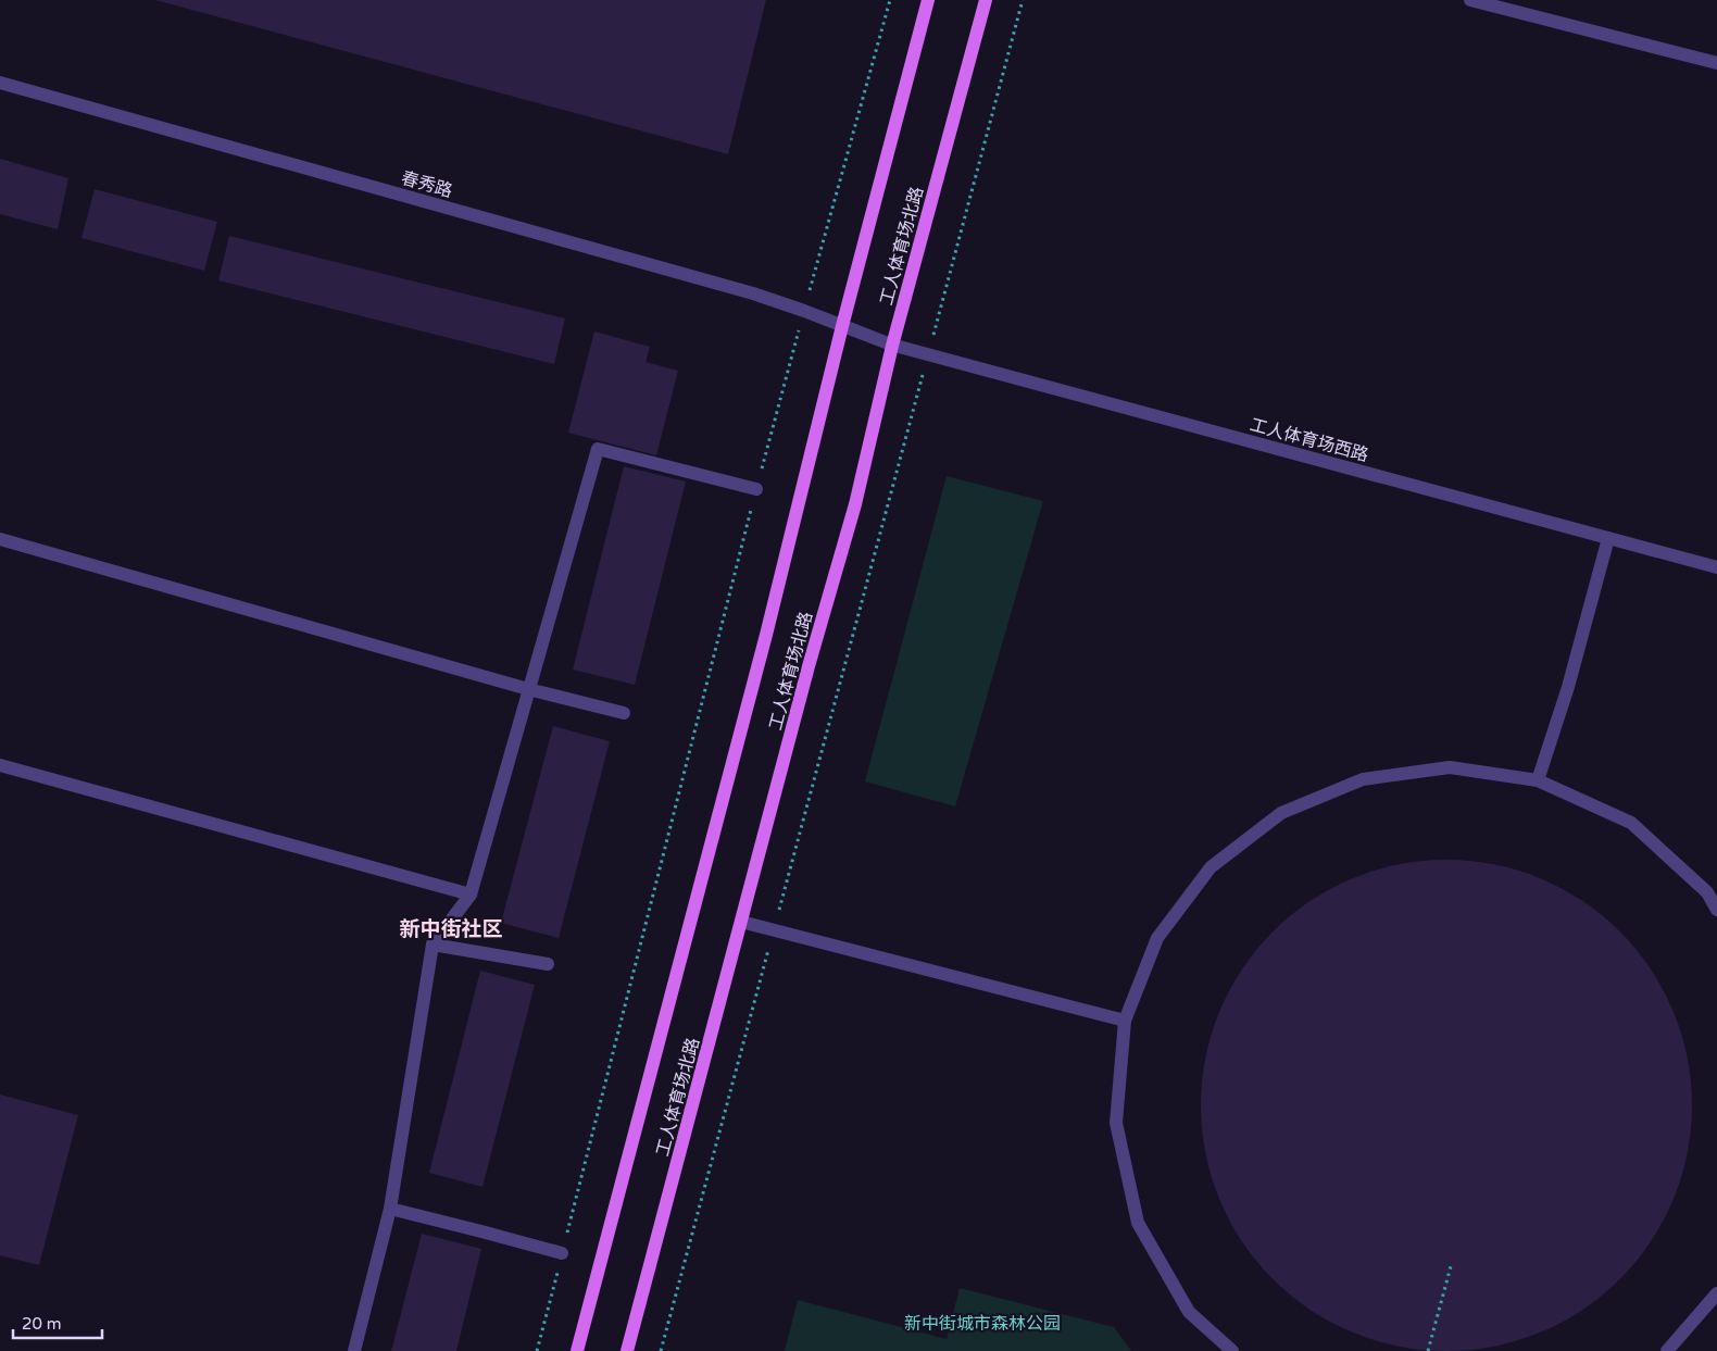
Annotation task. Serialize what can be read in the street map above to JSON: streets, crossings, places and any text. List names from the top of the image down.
{
  "streets": {
    "main road": ["工人体育场北路"],
    "street": ["春秀路", "工人体育场西路"]
  },
  "crossings": [
    ["春秀路", "工人体育场北路"],
    ["春秀路", "工人体育场西路"],
    ["工人体育场北路", "工人体育场西路"]
  ],
  "districts": ["新中街社区"],
  "parks": ["新中街城市森林公园"],
  "scale_bar": "20 m"
}
